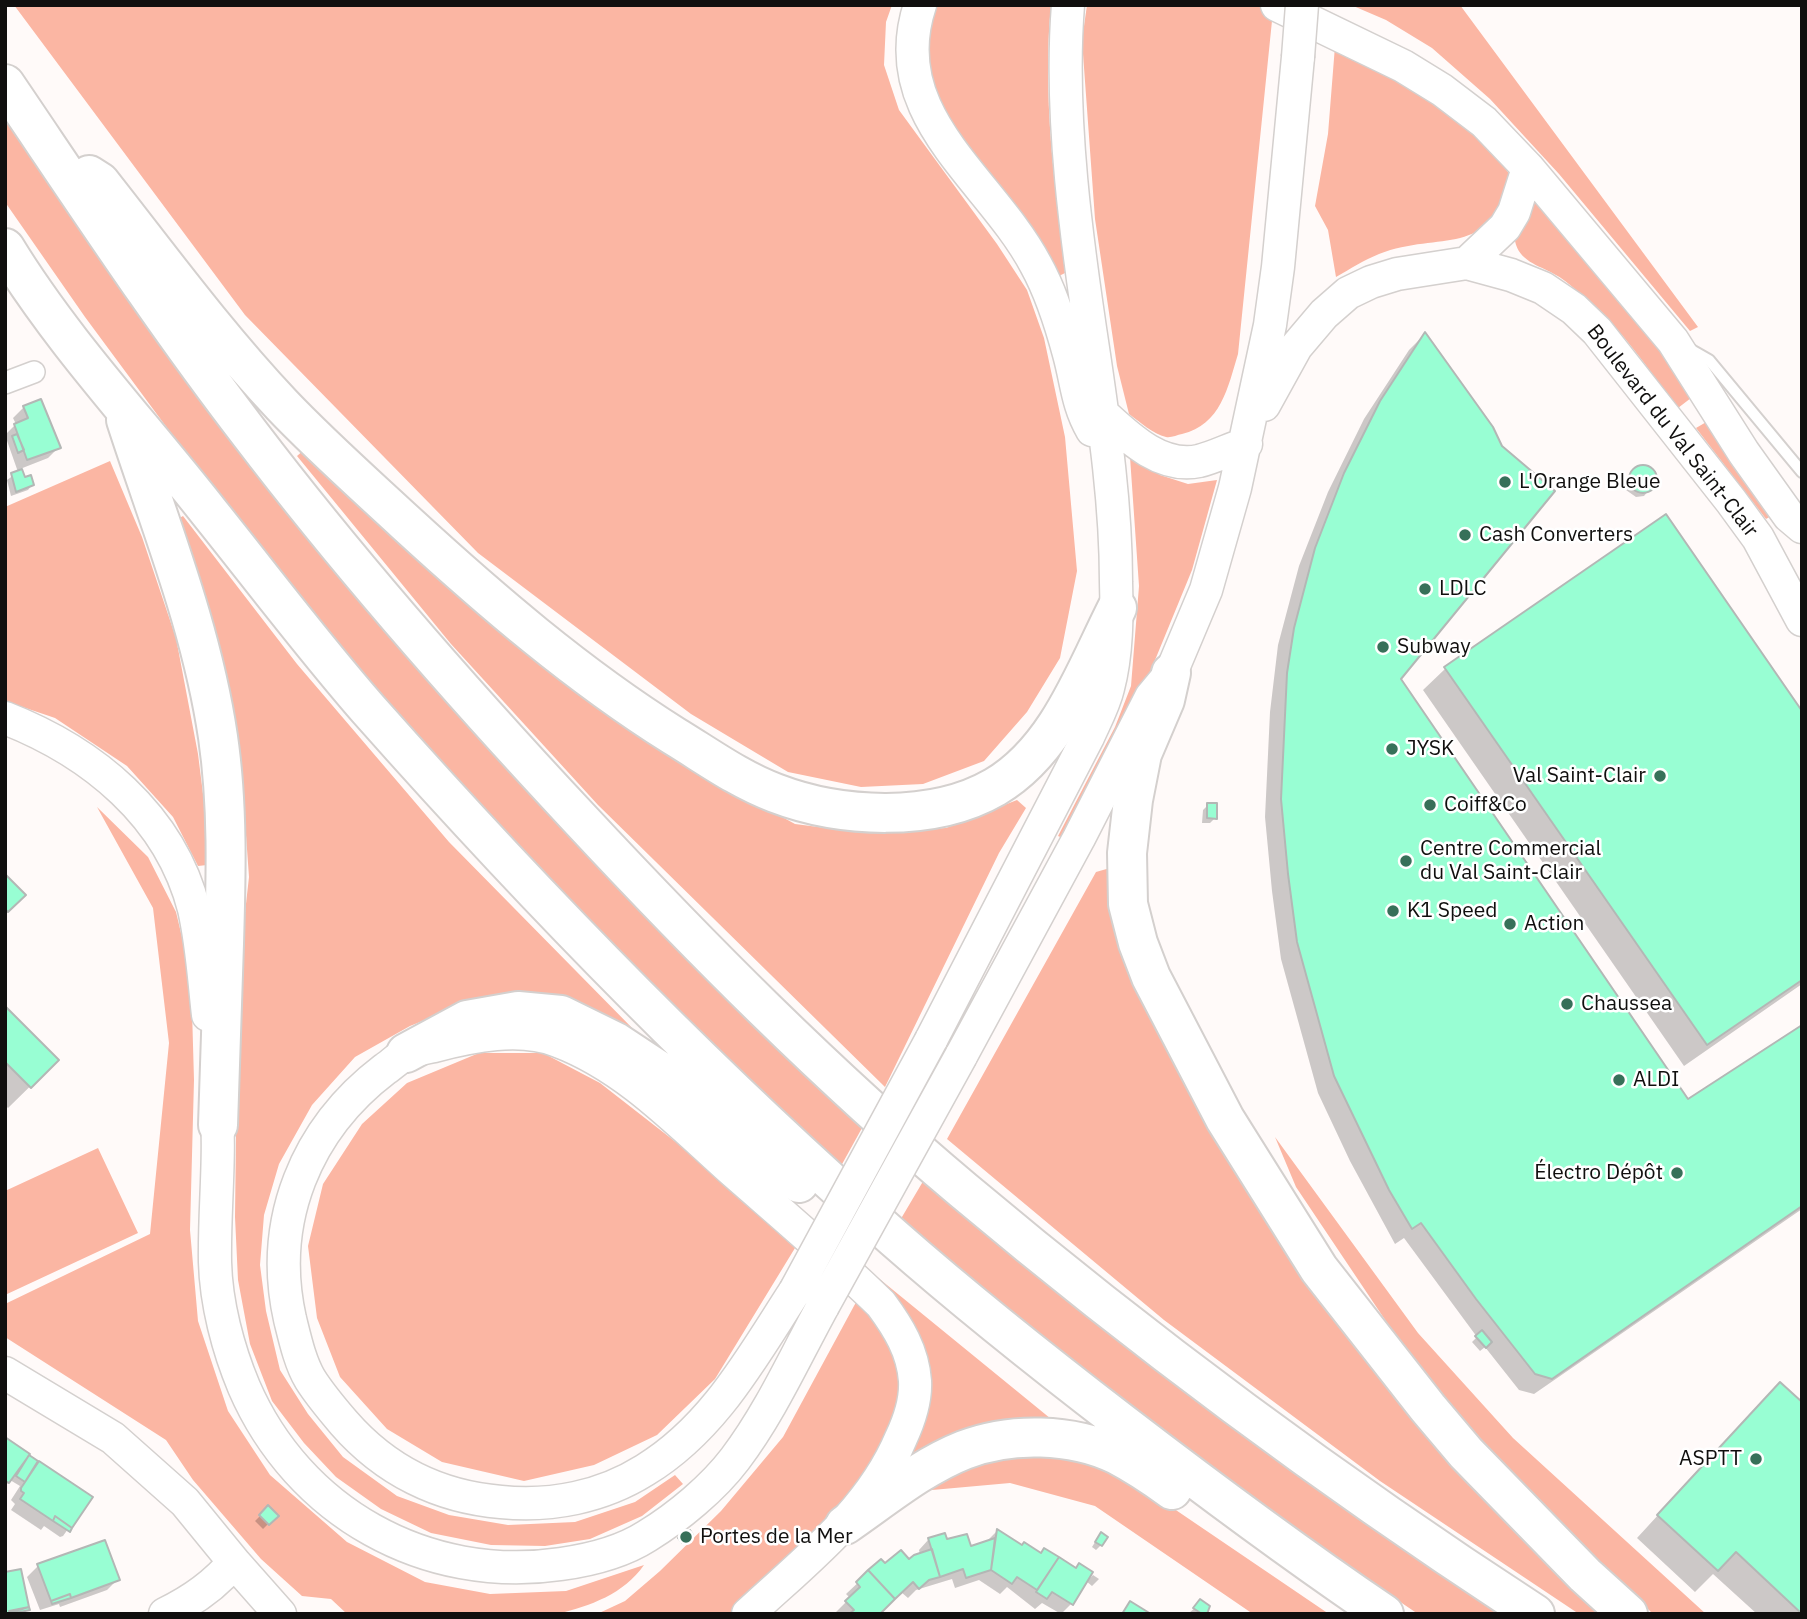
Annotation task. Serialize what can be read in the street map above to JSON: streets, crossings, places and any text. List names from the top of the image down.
{
  "streets": {
    "main road": ["Boulevard du Val Saint-Clair"]
  },
  "places": [
    "L'Orange Bleue",
    "Cash Converters",
    "LDLC",
    "Subway",
    "JYSK",
    "Val Saint-Clair",
    "Coiff&Co",
    "Centre Commercial du Val Saint-Clair",
    "K1 Speed",
    "Action",
    "Chaussea",
    "ALDI",
    "Électro Dépôt",
    "ASPTT",
    "Portes de la Mer"
  ]
}
